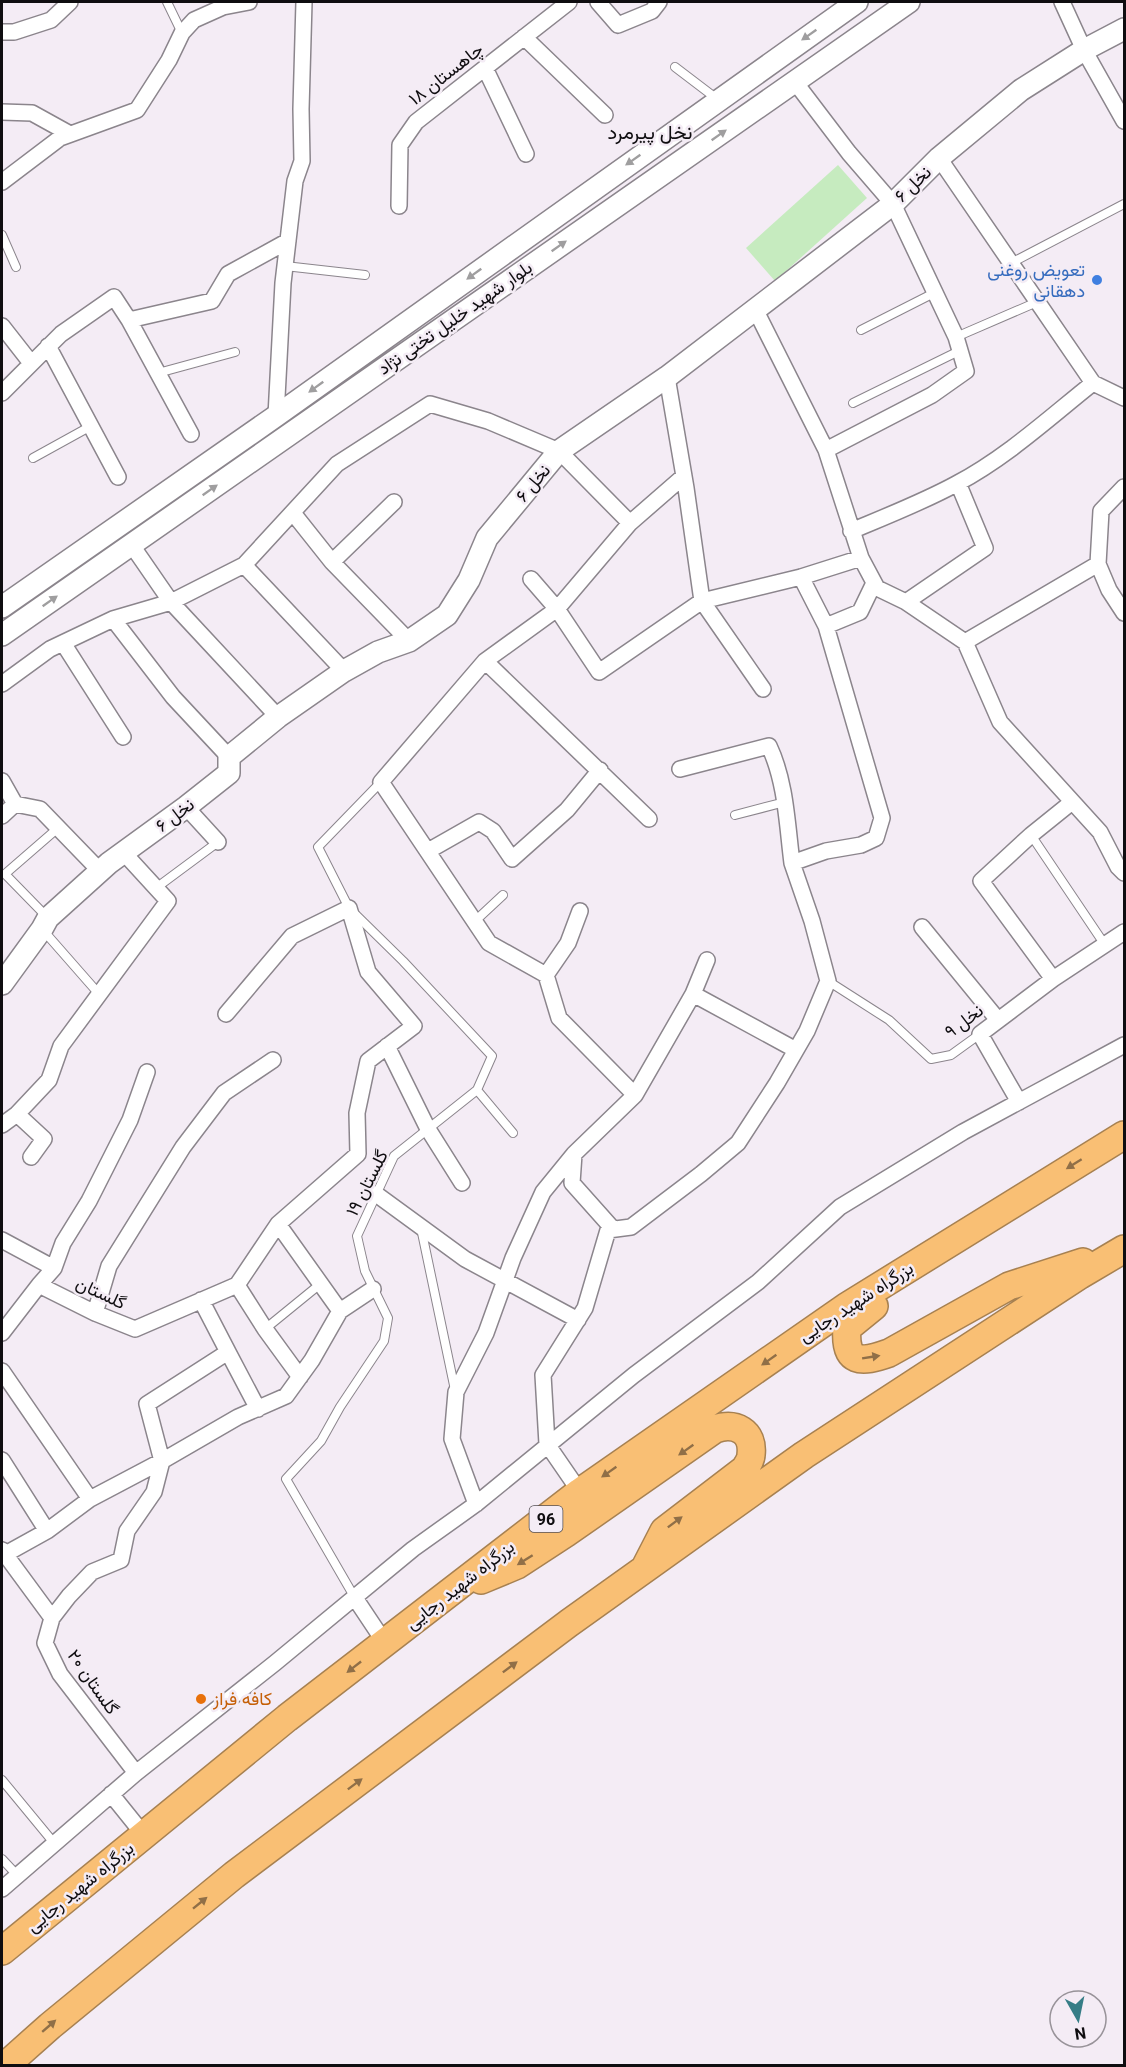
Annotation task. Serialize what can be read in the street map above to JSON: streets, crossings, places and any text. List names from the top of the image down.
{
  "streets": {
    "highway": ["بزرگراه شهید رجایی", "96"],
    "street": [
      "چاهستان ۱۸",
      "نخل ۶",
      "بلوار شهید خلیل تختی نژاد",
      "نخل ۹",
      "گلستان",
      "گلستان ۲۰"
    ],
    "lane": ["گلستان ۱۹"]
  },
  "districts": ["نخل پیرمرد"],
  "places": ["تعویض روغنی دهقانی", "کافه فراز"],
  "north": "bottom"
}
